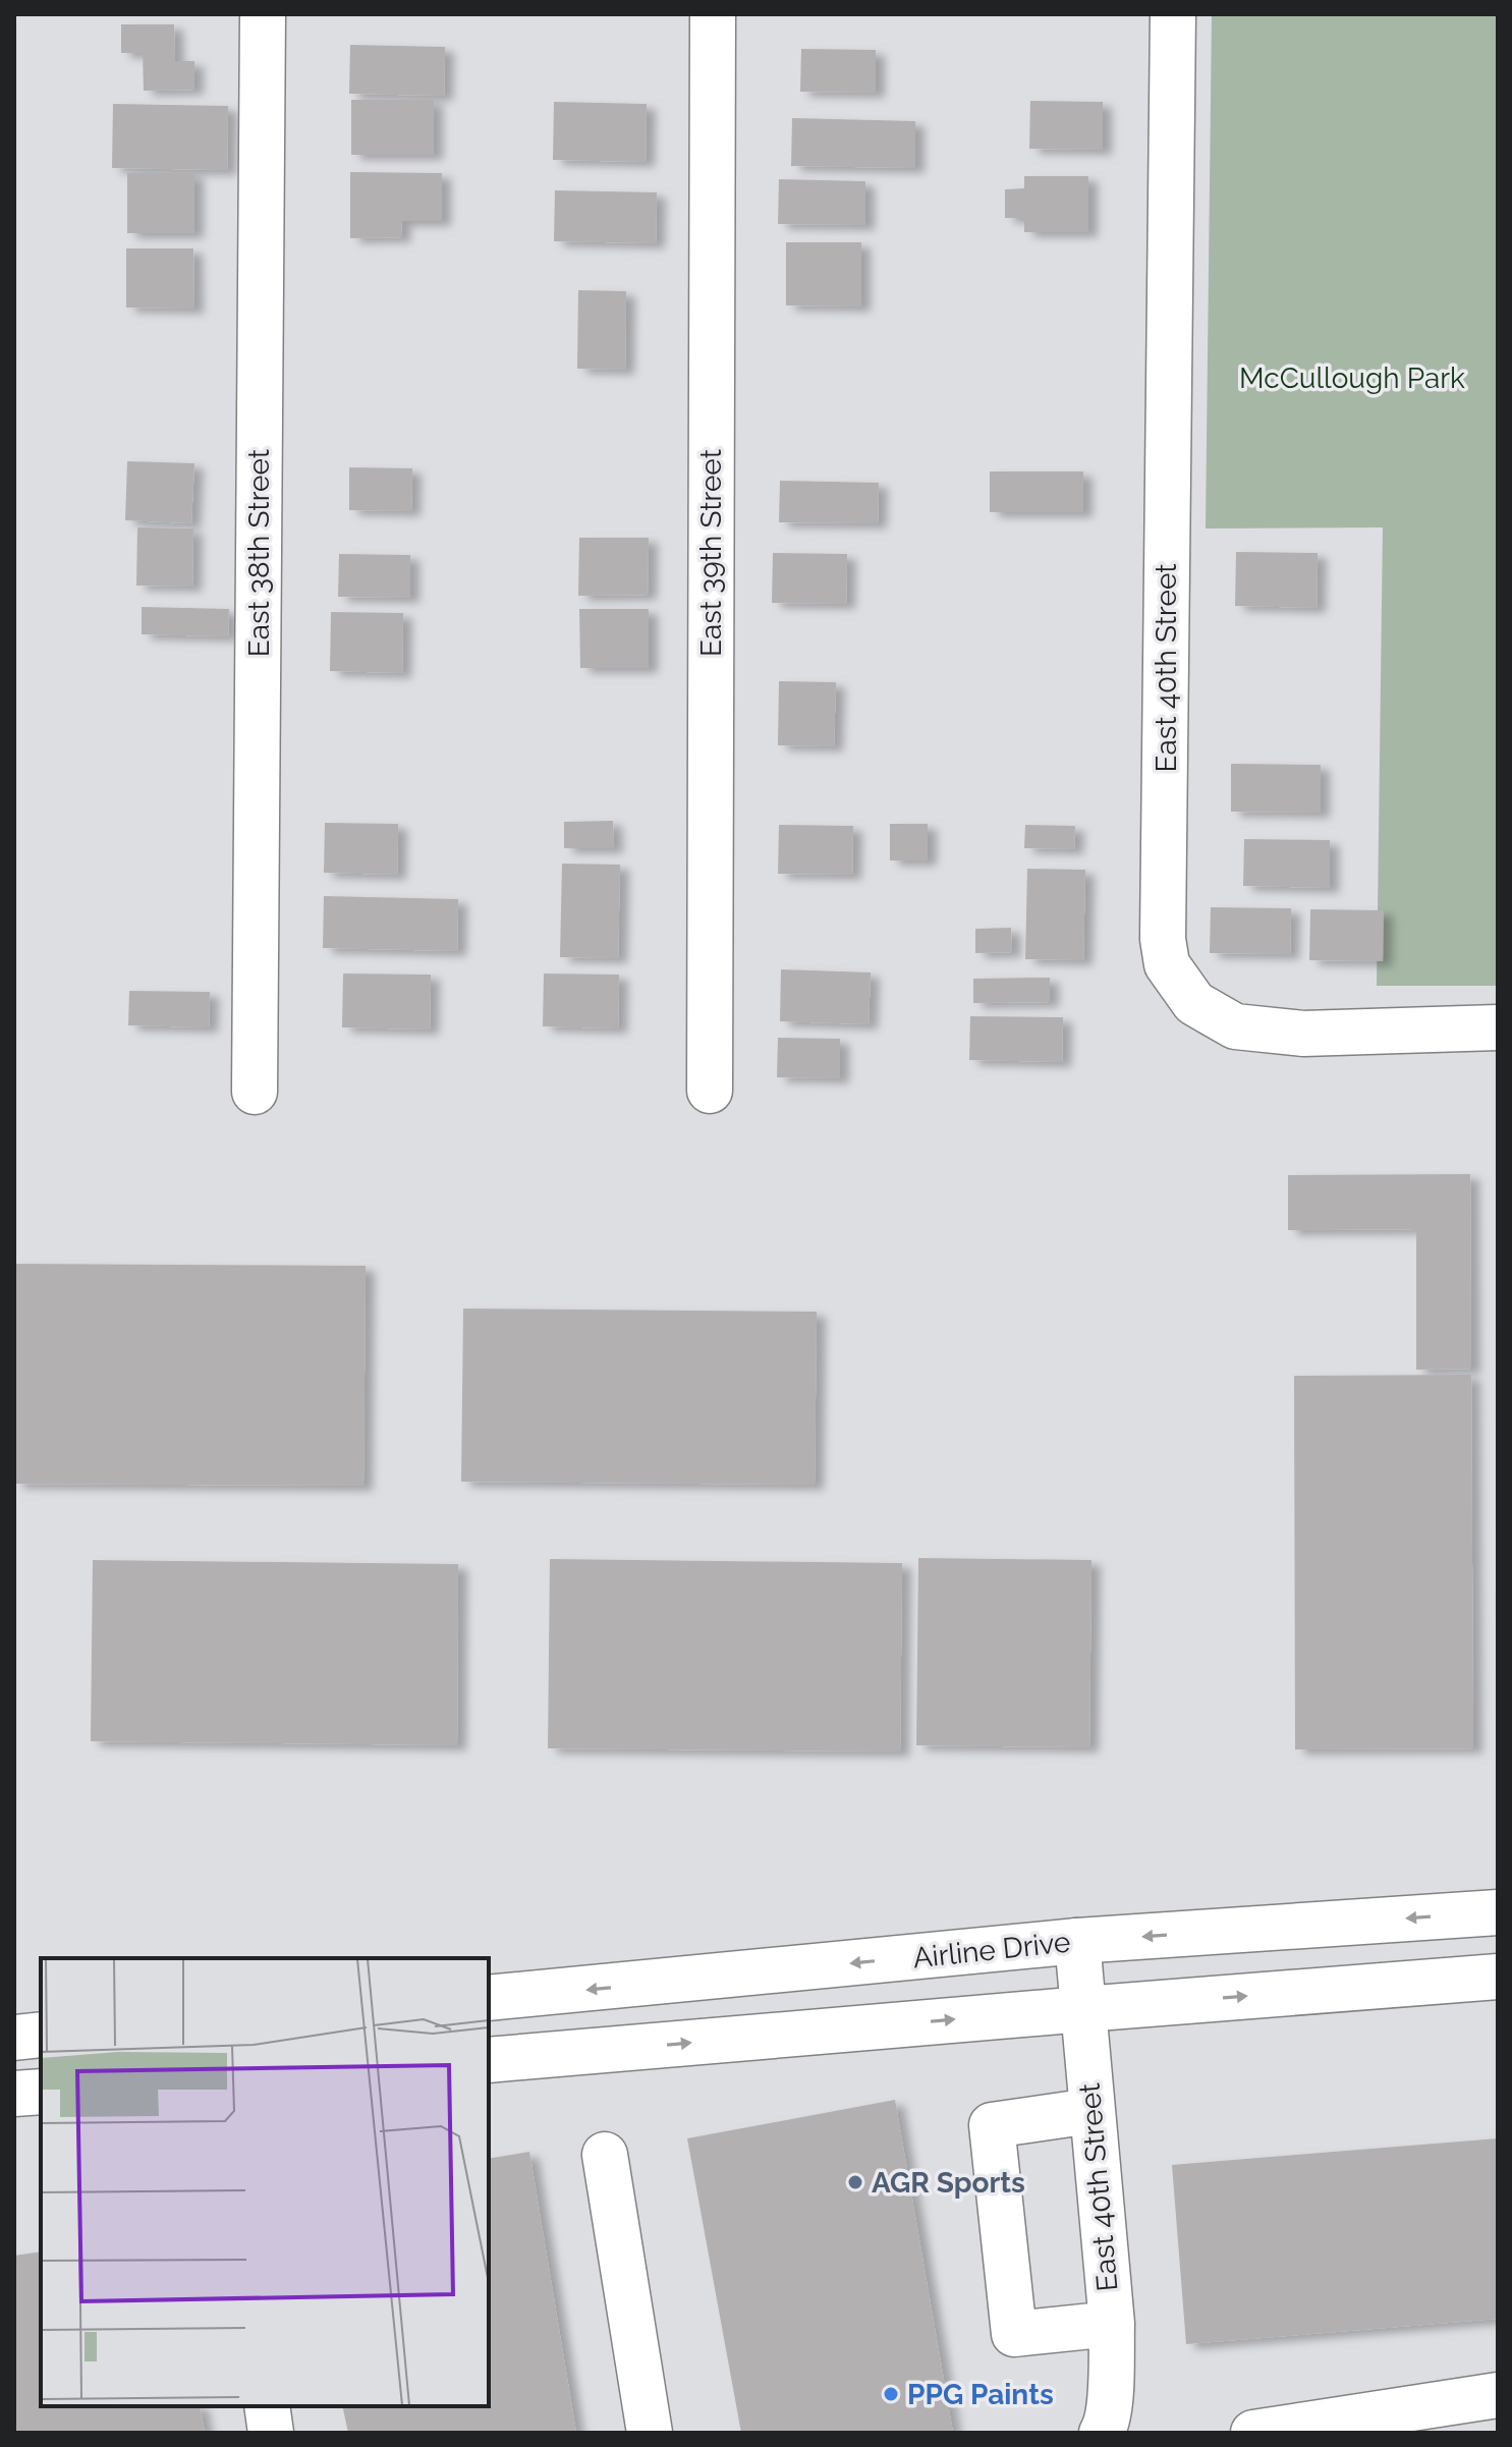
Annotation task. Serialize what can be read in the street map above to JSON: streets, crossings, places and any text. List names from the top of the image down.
{
  "streets": {
    "street": [
      "East 38th Street",
      "East 39th Street",
      "East 40th Street",
      "Airline Drive"
    ]
  },
  "crossings": [
    ["East 40th Street", "Airline Drive"]
  ],
  "parks": ["McCullough Park"],
  "places": ["AGR Sports", "PPG Paints"]
}
